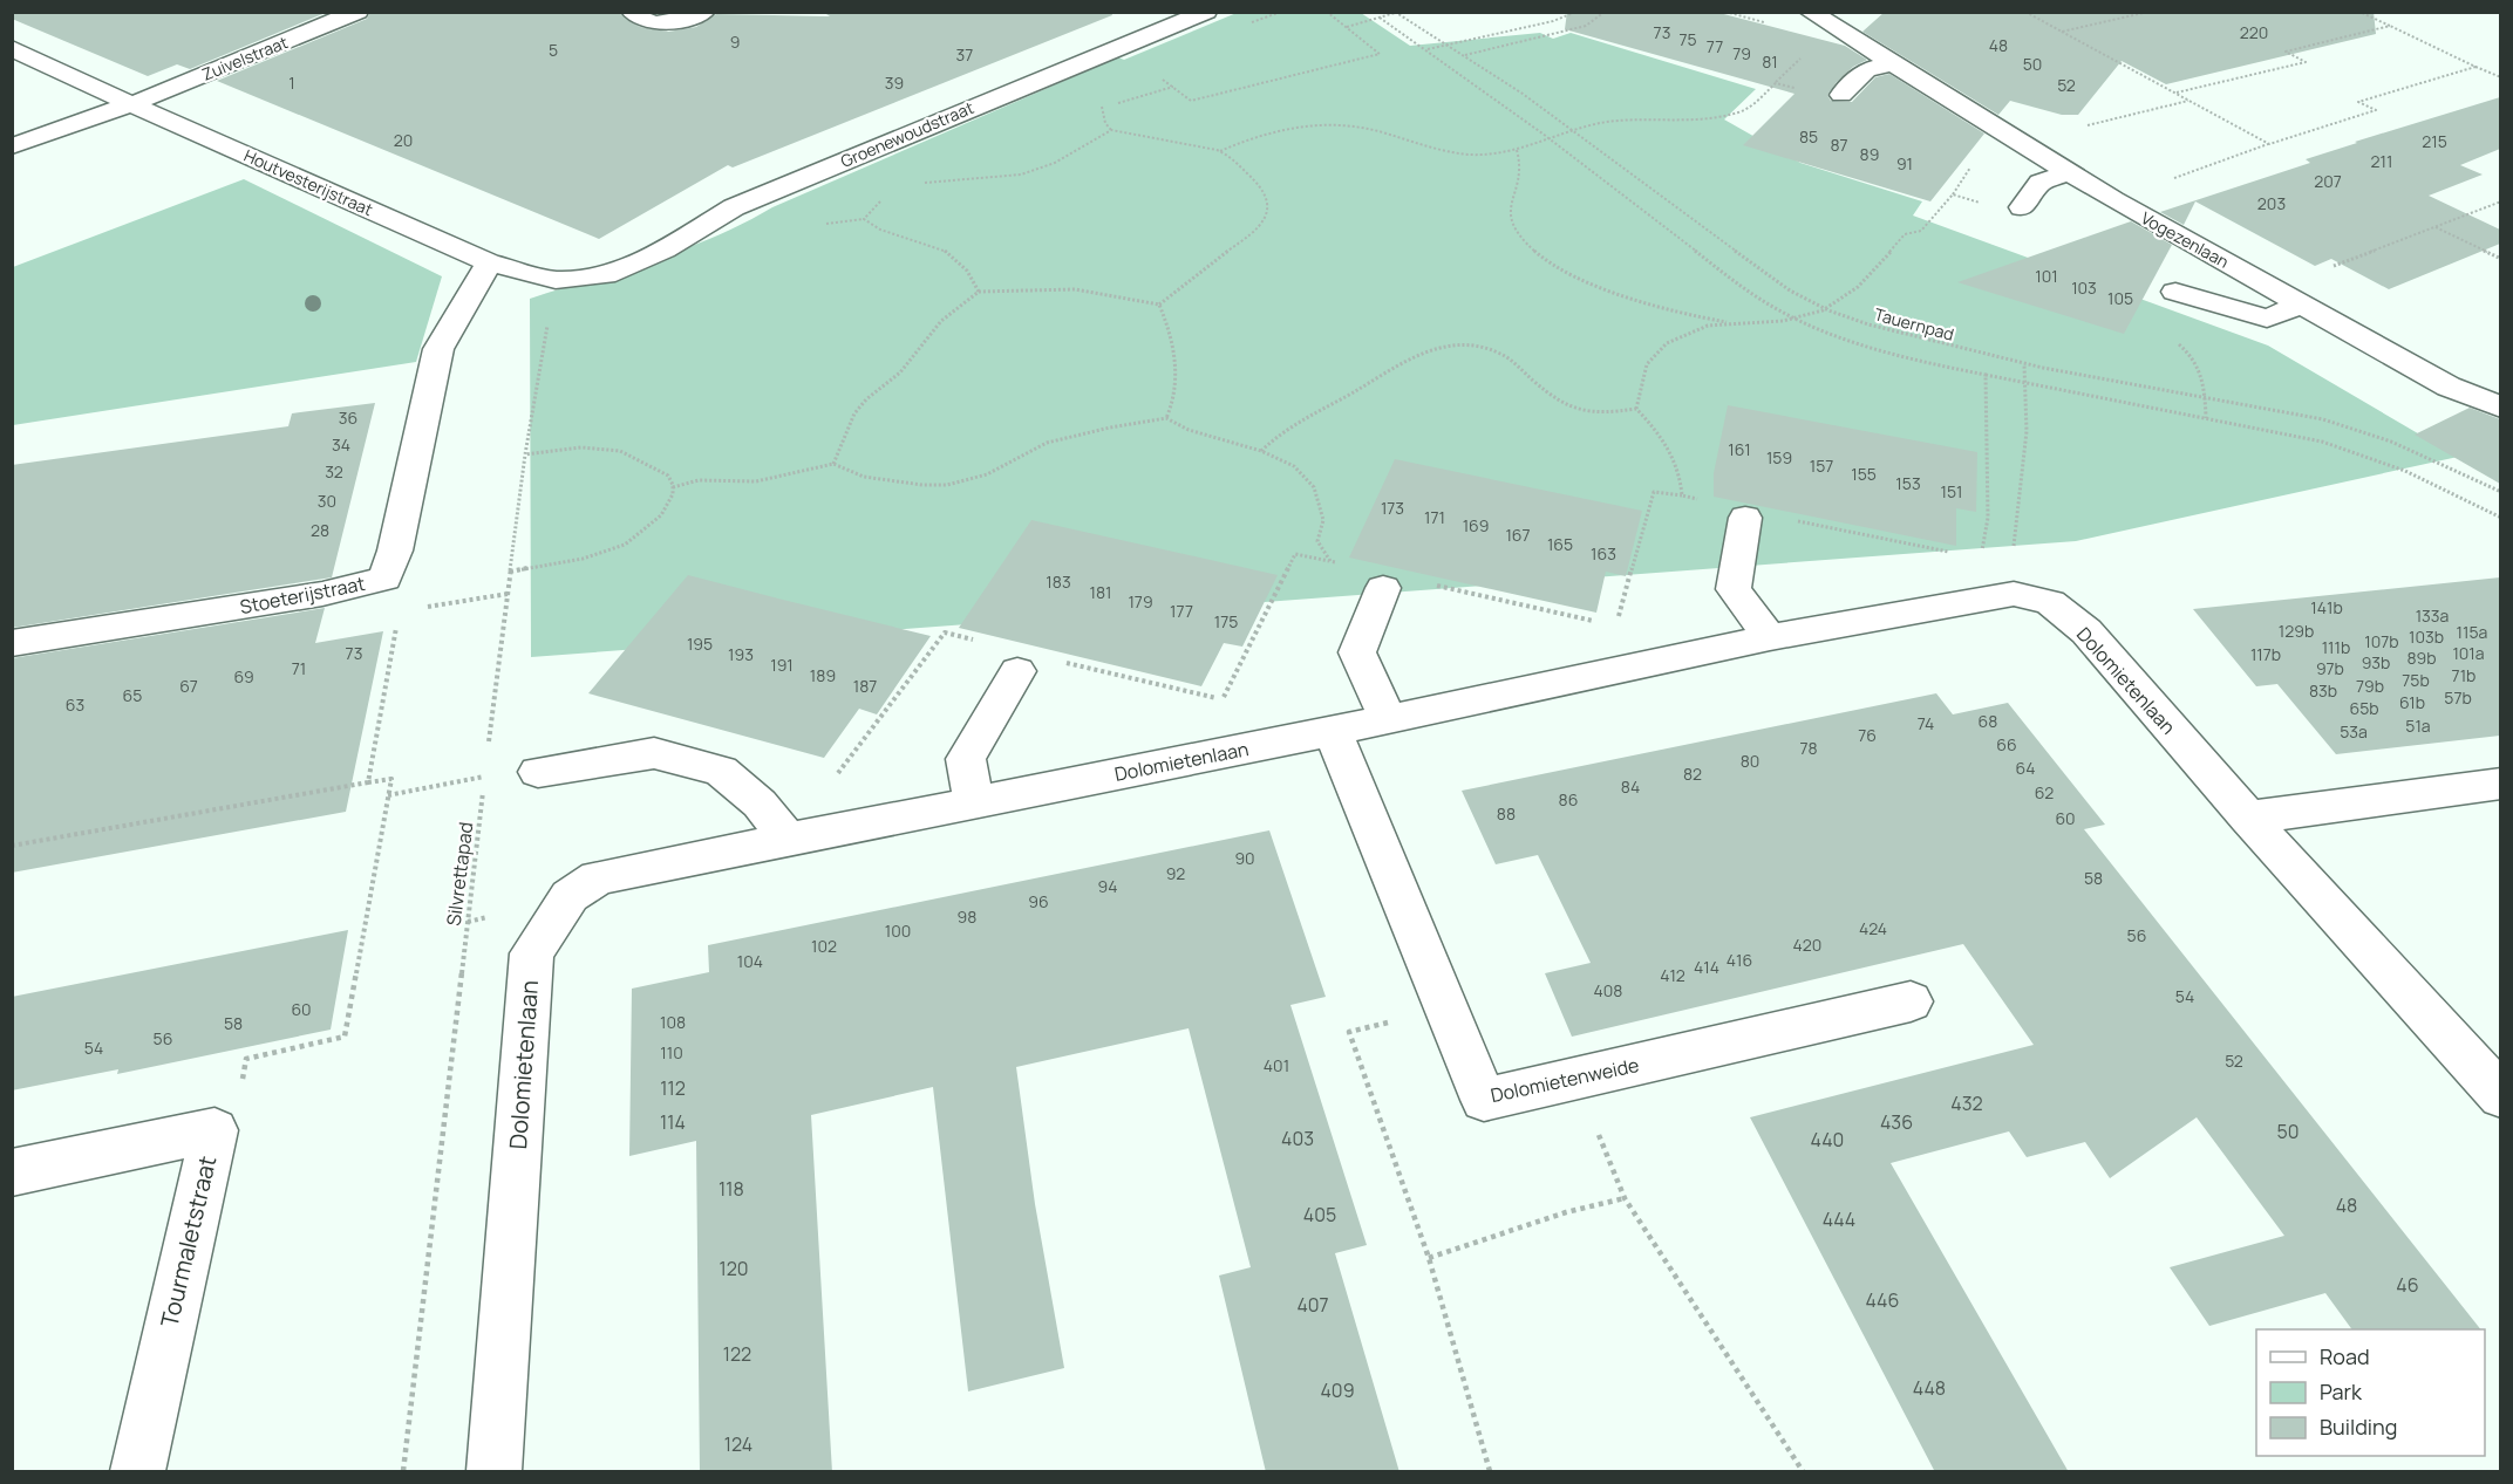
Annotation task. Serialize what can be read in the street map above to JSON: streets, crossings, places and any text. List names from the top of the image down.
{
  "streets": {
    "street": [
      "Zuivelstraat",
      "Groenewoudstraat",
      "Houtvesterijstraat",
      "Vogezenlaan",
      "Stoeterijstraat",
      "Dolomietenlaan",
      "Dolomietenweide",
      "Tourmaletstraat"
    ],
    "path": ["Tauernpad", "Silvrettapad"]
  },
  "crossings": [
    ["Zuivelstraat", "Houtvesterijstraat"],
    ["Groenewoudstraat", "Houtvesterijstraat"],
    ["Houtvesterijstraat", "Stoeterijstraat"],
    ["Dolomietenlaan", "Dolomietenweide"]
  ],
  "house_numbers": [
    "73",
    "220",
    "75",
    "9",
    "48",
    "77",
    "5",
    "79",
    "37",
    "81",
    "50",
    "1",
    "39",
    "52",
    "85",
    "20",
    "215",
    "87",
    "89",
    "211",
    "91",
    "207",
    "203",
    "101",
    "103",
    "105",
    "36",
    "34",
    "161",
    "159",
    "157",
    "32",
    "155",
    "153",
    "151",
    "30",
    "173",
    "171",
    "169",
    "28",
    "167",
    "165",
    "163",
    "183",
    "181",
    "179",
    "141b",
    "177",
    "133a",
    "175",
    "129b",
    "115a",
    "103b",
    "107b",
    "195",
    "111b",
    "73",
    "101a",
    "193",
    "117b",
    "89b",
    "93b",
    "191",
    "71",
    "97b",
    "189",
    "71b",
    "69",
    "75b",
    "67",
    "187",
    "79b",
    "83b",
    "65",
    "57b",
    "61b",
    "63",
    "65b",
    "68",
    "74",
    "51a",
    "53a",
    "76",
    "66",
    "78",
    "80",
    "64",
    "82",
    "84",
    "62",
    "86",
    "88",
    "60",
    "90",
    "92",
    "58",
    "94",
    "96",
    "98",
    "424",
    "100",
    "56",
    "420",
    "102",
    "416",
    "104",
    "414",
    "412",
    "408",
    "54",
    "60",
    "108",
    "58",
    "56",
    "54",
    "110",
    "52",
    "401",
    "112",
    "432",
    "114",
    "436",
    "50",
    "403",
    "440",
    "118",
    "48",
    "405",
    "444",
    "120",
    "46",
    "446",
    "407",
    "122",
    "448",
    "409",
    "124"
  ],
  "legend": ["Road", "Park", "Building"]
}
